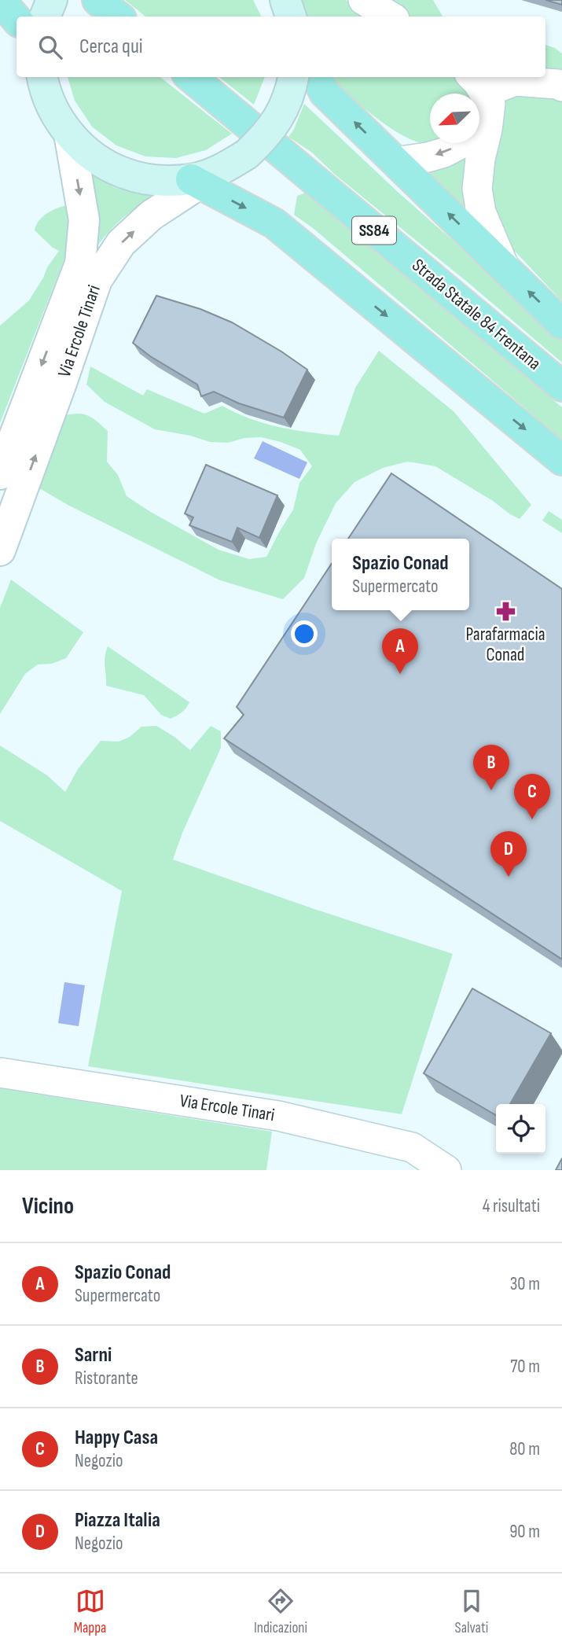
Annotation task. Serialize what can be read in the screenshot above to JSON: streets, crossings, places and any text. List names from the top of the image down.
{
  "streets": {
    "main road": ["SS84", "Strada Statale 84 Frentana", "Via Ercole Tinari"]
  },
  "places": {
    "pharmacy": ["Parafarmacia Conad"]
  },
  "north": "bottom left",
  "page": {
    "search": "Cerca qui",
    "popup": ["Spazio Conad", "Supermercato"],
    "pins": [
      "A",
      "B",
      "C",
      "D"
    ],
    "heading": ["Vicino", "4 risultati"],
    "list": [
      {
        "mark": "A",
        "name": "Spazio Conad",
        "note": "Supermercato",
        "value": "30 m"
      },
      {
        "mark": "B",
        "name": "Sarni",
        "note": "Ristorante",
        "value": "70 m"
      },
      {
        "mark": "C",
        "name": "Happy Casa",
        "note": "Negozio",
        "value": "80 m"
      },
      {
        "mark": "D",
        "name": "Piazza Italia",
        "note": "Negozio",
        "value": "90 m"
      }
    ],
    "nav": ["Mappa", "Indicazioni", "Salvati"]
  }
}
